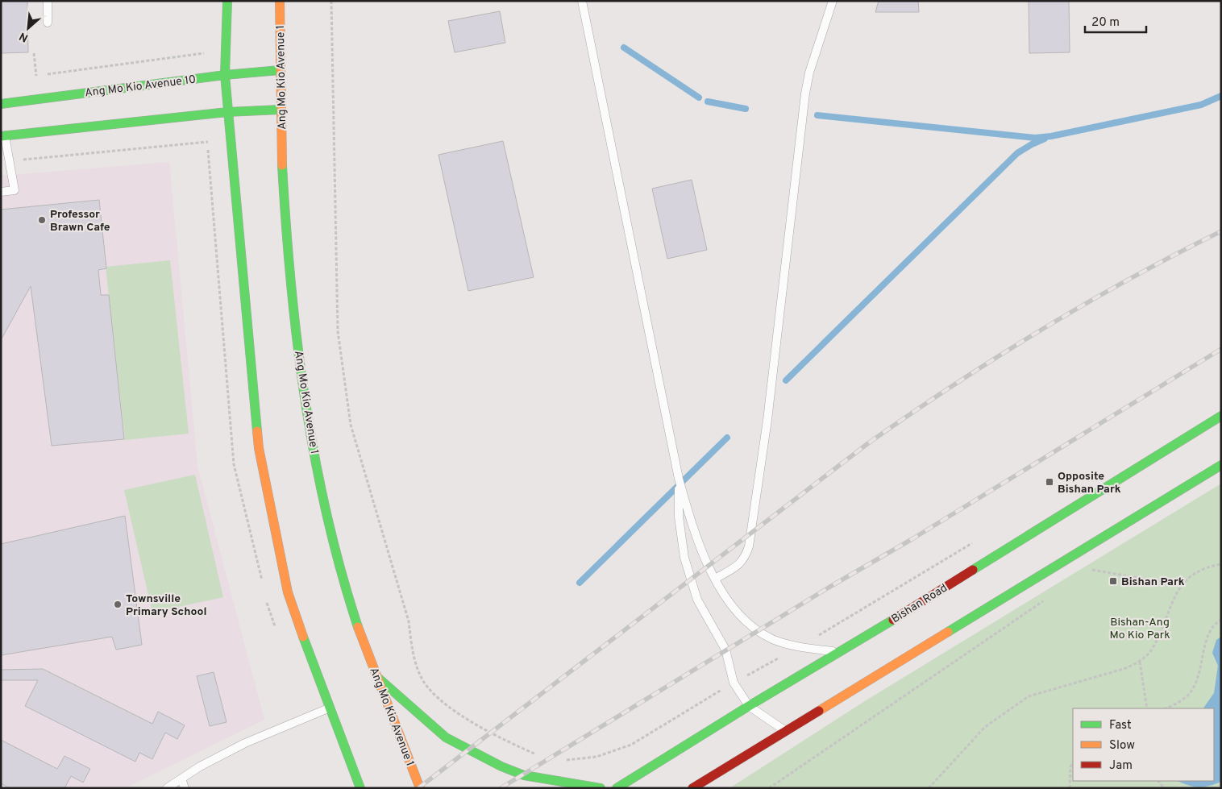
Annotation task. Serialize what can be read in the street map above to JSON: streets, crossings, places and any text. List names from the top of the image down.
{
  "streets": {
    "main road": ["Ang Mo Kio Avenue 1", "Ang Mo Kio Avenue 10", "Bishan Road"]
  },
  "crossings": [
    ["Ang Mo Kio Avenue 1", "Ang Mo Kio Avenue 10"]
  ],
  "parks": ["Bishan-Ang Mo Kio Park"],
  "places": {
    "other": ["Professor Brawn Cafe", "Townsville Primary School"],
    "transit": ["Opposite Bishan Park", "Bishan Park"]
  },
  "legend": ["Fast", "Slow", "Jam"],
  "scale_bar": "20 m",
  "north": "bottom left"
}
